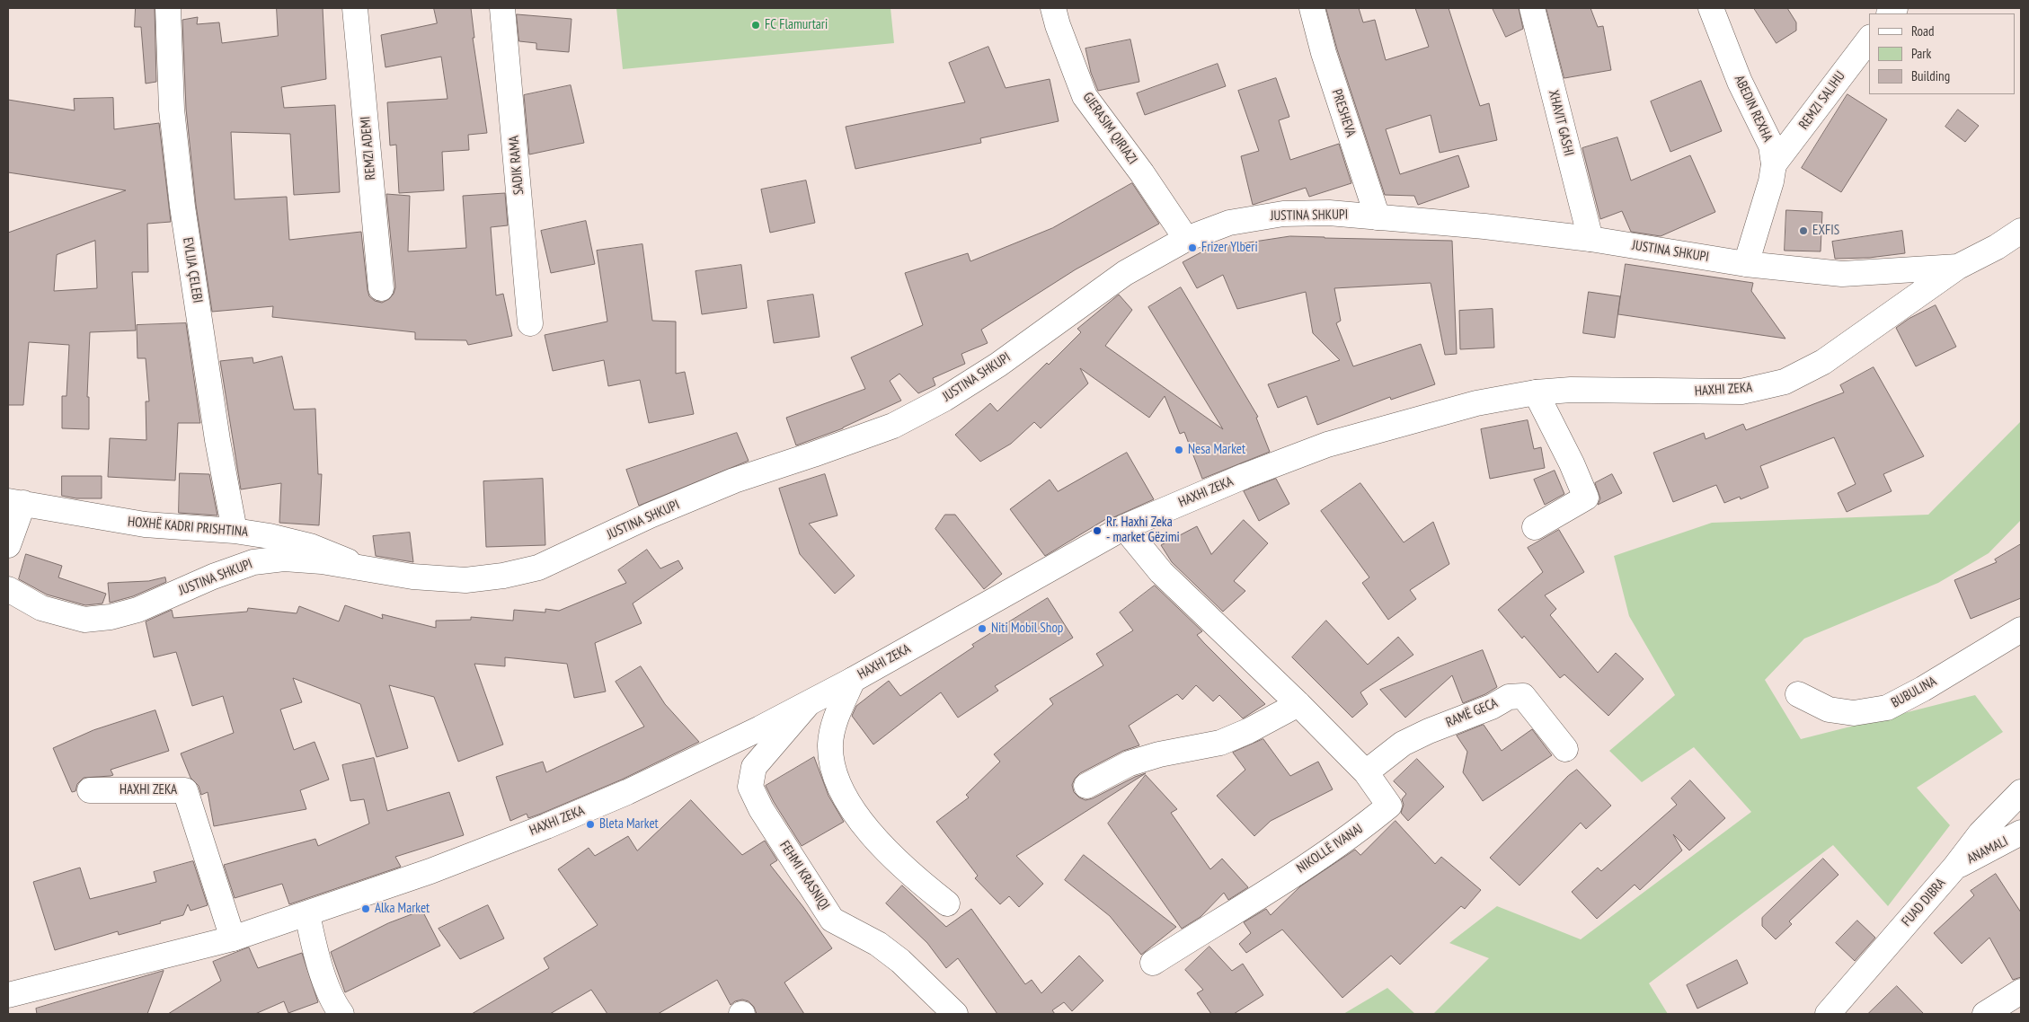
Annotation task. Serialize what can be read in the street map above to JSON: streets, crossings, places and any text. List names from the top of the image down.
{
  "streets": {
    "street": [
      "REMZI SALIHU",
      "ABEDIN REXHA",
      "PRESHEVA",
      "XHAVIT GASHI",
      "GJERASIM QIRIAZI",
      "REMZI ADEMI",
      "SADIK RAMA",
      "JUSTINA SHKUPI",
      "EVLIJA ÇELEBI",
      "HAXHI ZEKA",
      "HOXHË KADRI PRISHTINA",
      "BUBULINA",
      "RAMË GECA",
      "NIKOLLË IVANAJ",
      "ANAMALI",
      "FEHMI KRASNIQI",
      "FUAD DIBRA"
    ]
  },
  "crossings": [
    ["REMZI SALIHU", "ABEDIN REXHA"],
    ["ABEDIN REXHA", "JUSTINA SHKUPI"],
    ["PRESHEVA", "JUSTINA SHKUPI"],
    ["XHAVIT GASHI", "JUSTINA SHKUPI"],
    ["GJERASIM QIRIAZI", "JUSTINA SHKUPI"],
    ["JUSTINA SHKUPI", "HAXHI ZEKA"],
    ["JUSTINA SHKUPI", "HOXHË KADRI PRISHTINA"],
    ["EVLIJA ÇELEBI", "HOXHË KADRI PRISHTINA"],
    ["HAXHI ZEKA", "NIKOLLË IVANAJ"],
    ["HAXHI ZEKA", "FEHMI KRASNIQI"],
    ["RAMË GECA", "NIKOLLË IVANAJ"],
    ["ANAMALI", "FUAD DIBRA"]
  ],
  "places": [
    "FC Flamurtari",
    "EXFIS",
    "Frizer Ylberi",
    "Nesa Market",
    "Rr. Haxhi Zeka - market Gëzimi",
    "Niti Mobil Shop",
    "Bleta Market",
    "Alka Market"
  ],
  "legend": ["Road", "Park", "Building"]
}
